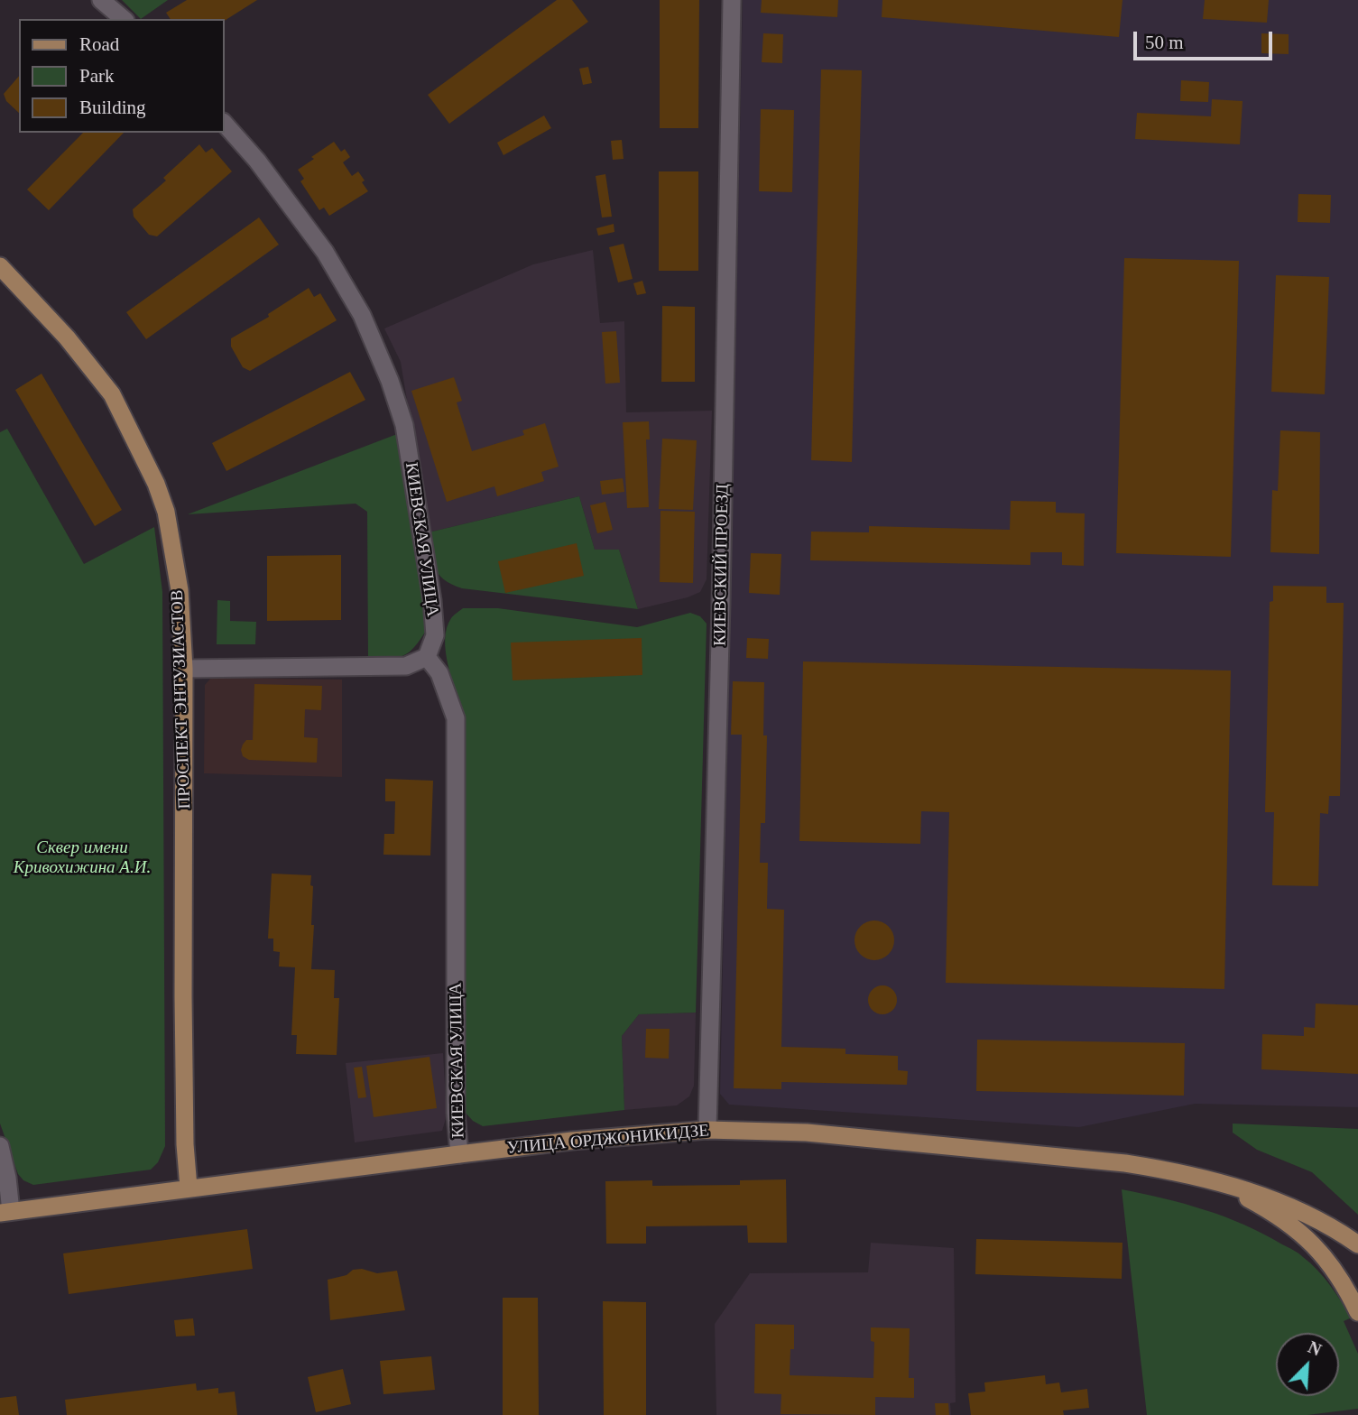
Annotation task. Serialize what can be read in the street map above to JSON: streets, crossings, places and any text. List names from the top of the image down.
{
  "streets": {
    "main road": ["ПРОСПЕКТ ЭНТУЗИАСТОВ", "УЛИЦА ОРДЖОНИКИДЗЕ"],
    "street": ["КИЕВСКАЯ УЛИЦА", "КИЕВСКИЙ ПРОЕЗД"]
  },
  "crossings": [
    ["КИЕВСКАЯ УЛИЦА", "УЛИЦА ОРДЖОНИКИДЗЕ"],
    ["КИЕВСКИЙ ПРОЕЗД", "УЛИЦА ОРДЖОНИКИДЗЕ"],
    ["ПРОСПЕКТ ЭНТУЗИАСТОВ", "УЛИЦА ОРДЖОНИКИДЗЕ"]
  ],
  "parks": ["Сквер имени Кривохижина А.И."],
  "legend": ["Road", "Park", "Building"],
  "scale_bar": "50 m",
  "north": "top right"
}
